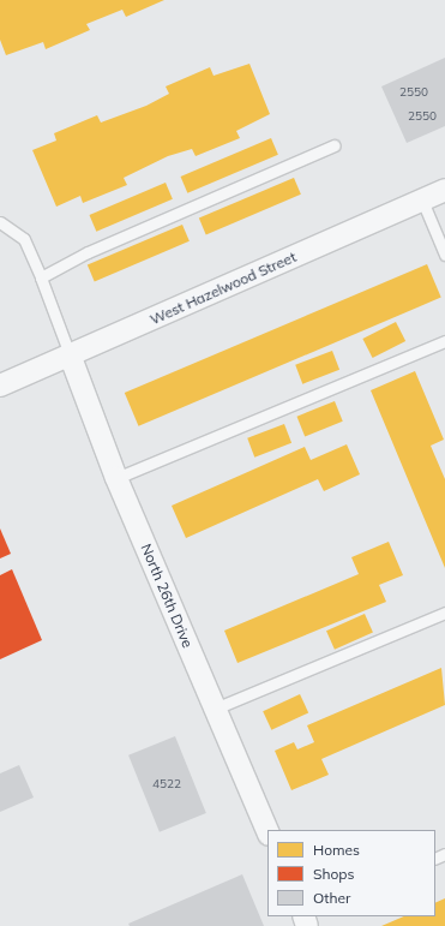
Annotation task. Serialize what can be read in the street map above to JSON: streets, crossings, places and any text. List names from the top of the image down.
{
  "streets": {
    "street": ["West Hazelwood Street", "North 26th Drive"]
  },
  "crossings": [
    ["West Hazelwood Street", "North 26th Drive"]
  ],
  "house_numbers": ["2550", "2550", "4522"],
  "legend": ["Homes", "Shops", "Other"]
}
